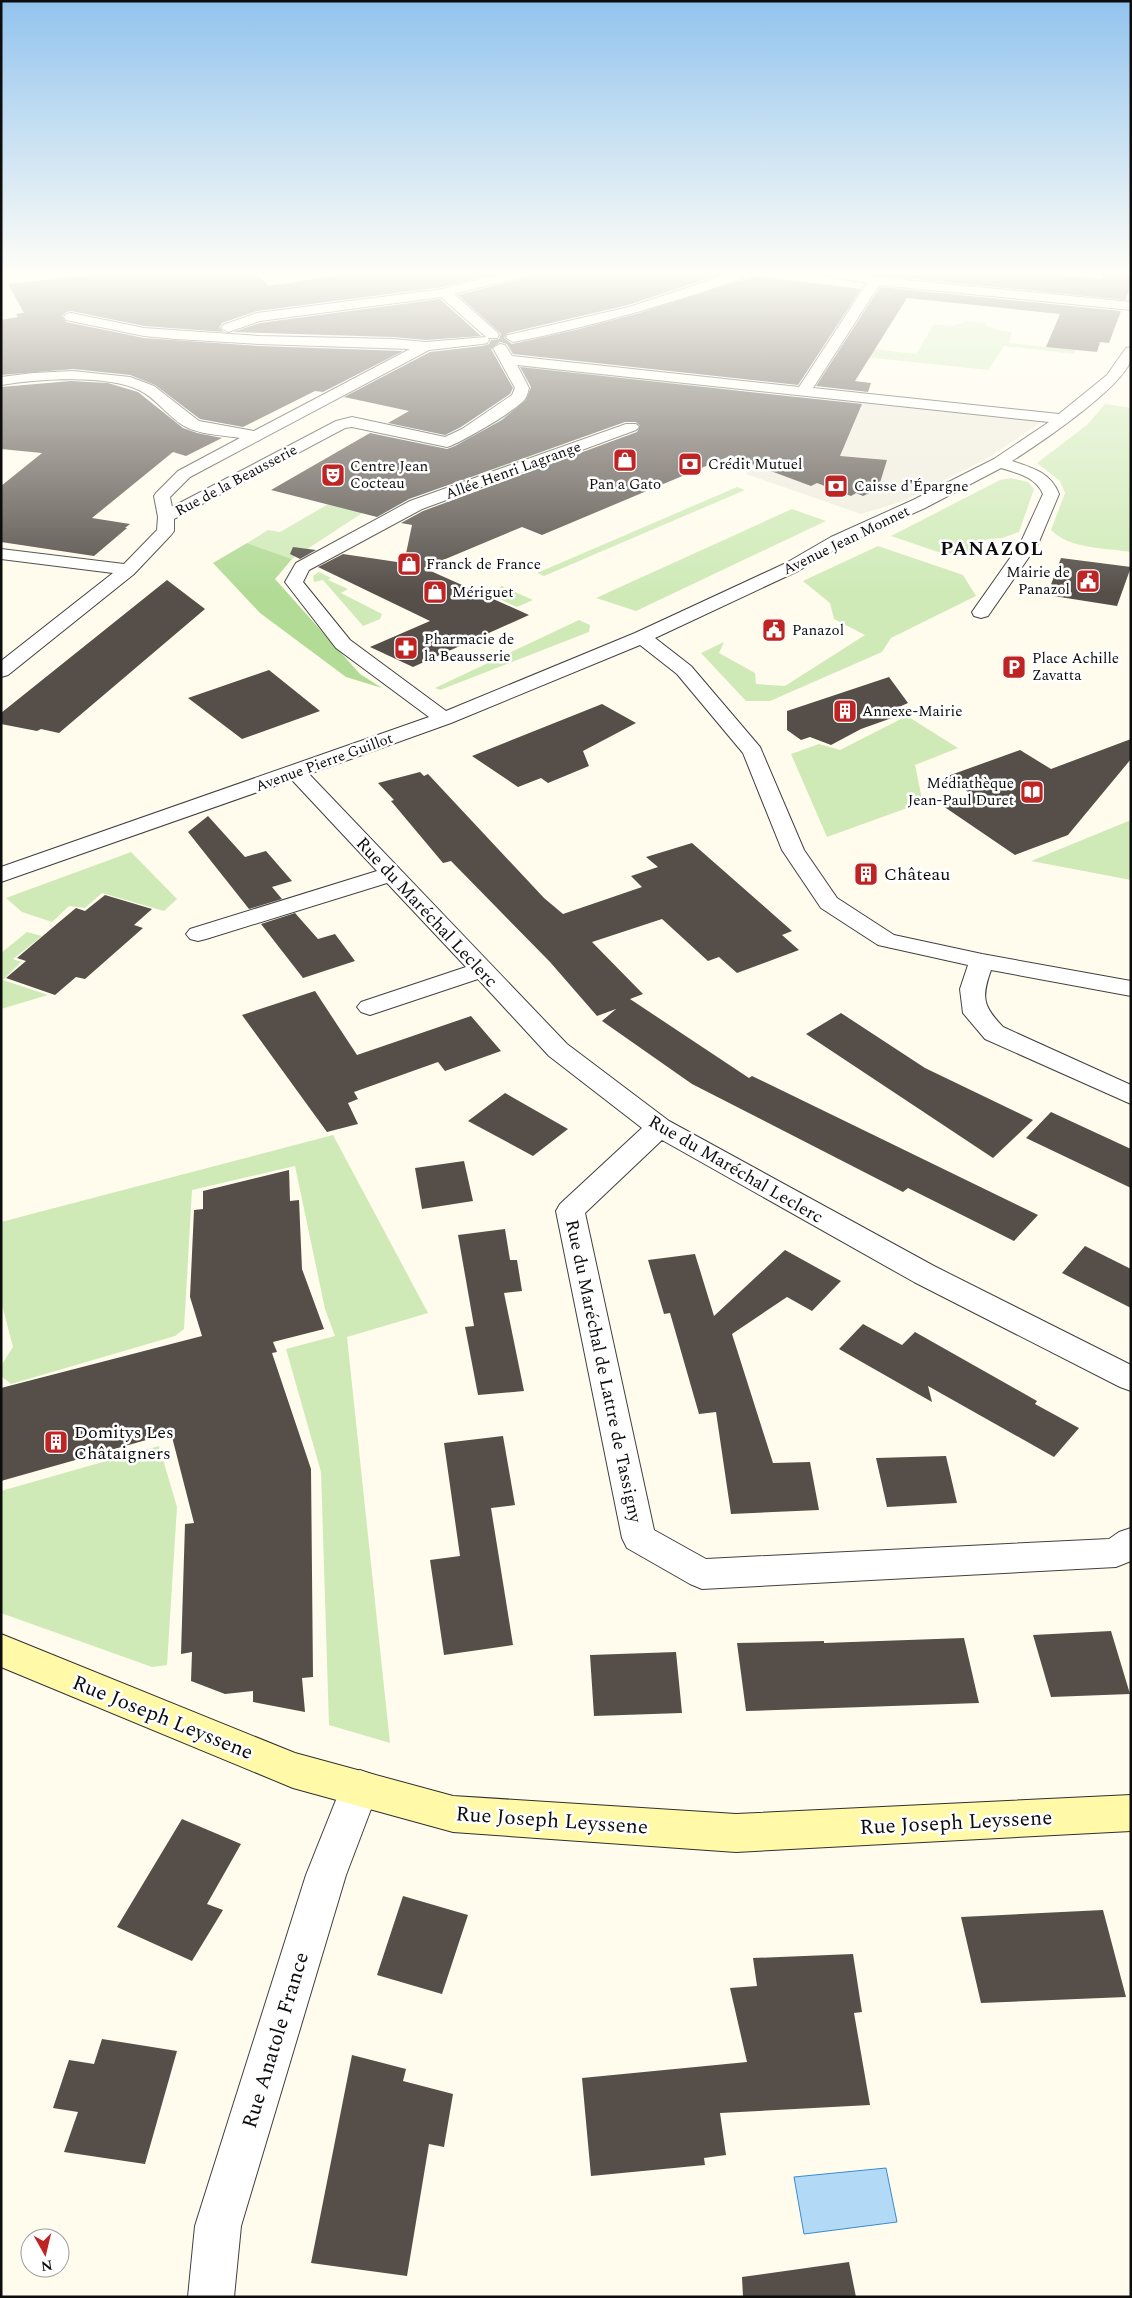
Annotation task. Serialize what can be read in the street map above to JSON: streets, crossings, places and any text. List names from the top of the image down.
{
  "streets": {
    "street": [
      "Allée Henri Lagrange",
      "Rue de la Beausserie",
      "Avenue Jean Monnet",
      "Avenue Pierre Guillot",
      "Rue du Maréchal Leclerc",
      "Rue du Maréchal de Lattre de Tassigny",
      "Rue Joseph Leyssene",
      "Rue Anatole France"
    ]
  },
  "crossings": [
    ["Allée Henri Lagrange", "Avenue Pierre Guillot"],
    ["Avenue Jean Monnet", "Avenue Pierre Guillot"],
    ["Avenue Pierre Guillot", "Rue du Maréchal Leclerc"],
    ["Rue du Maréchal Leclerc", "Rue du Maréchal de Lattre de Tassigny"],
    ["Rue Joseph Leyssene", "Rue Anatole France"]
  ],
  "districts": ["PANAZOL"],
  "places": {
    "shop": ["Pan a Gato", "Franck de France", "Mériguet"],
    "bank": ["Crédit Mutuel", "Caisse d'Épargne"],
    "theatre": ["Centre Jean Cocteau"],
    "public building": ["Mairie de Panazol", "Panazol"],
    "pharmacy": ["Pharmacie de la Beausserie"],
    "parking": ["Place Achille Zavatta"],
    "building": ["Annexe-Mairie", "Château", "Domitys Les Châtaigners"],
    "library": ["Médiathèque Jean-Paul Duret"]
  },
  "north": "bottom"
}
